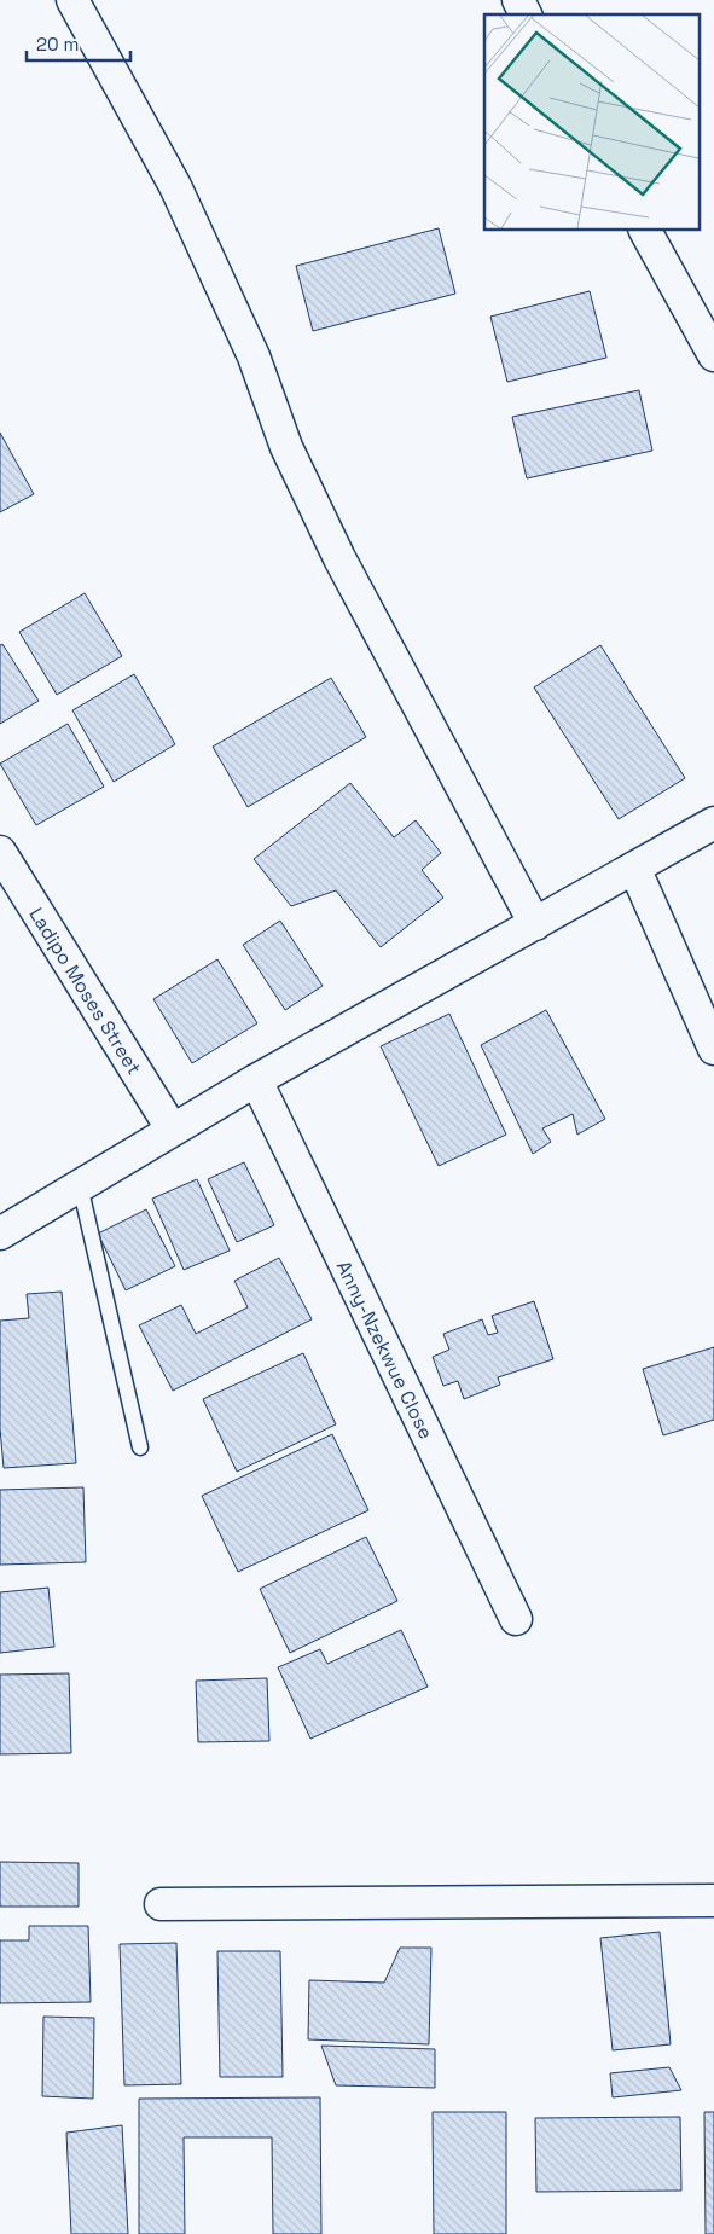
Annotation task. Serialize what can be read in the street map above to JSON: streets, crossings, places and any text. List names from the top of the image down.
{
  "streets": {
    "street": ["Ladipo Moses Street", "Anny-Nzekwue Close"]
  },
  "scale_bar": "20 m"
}
